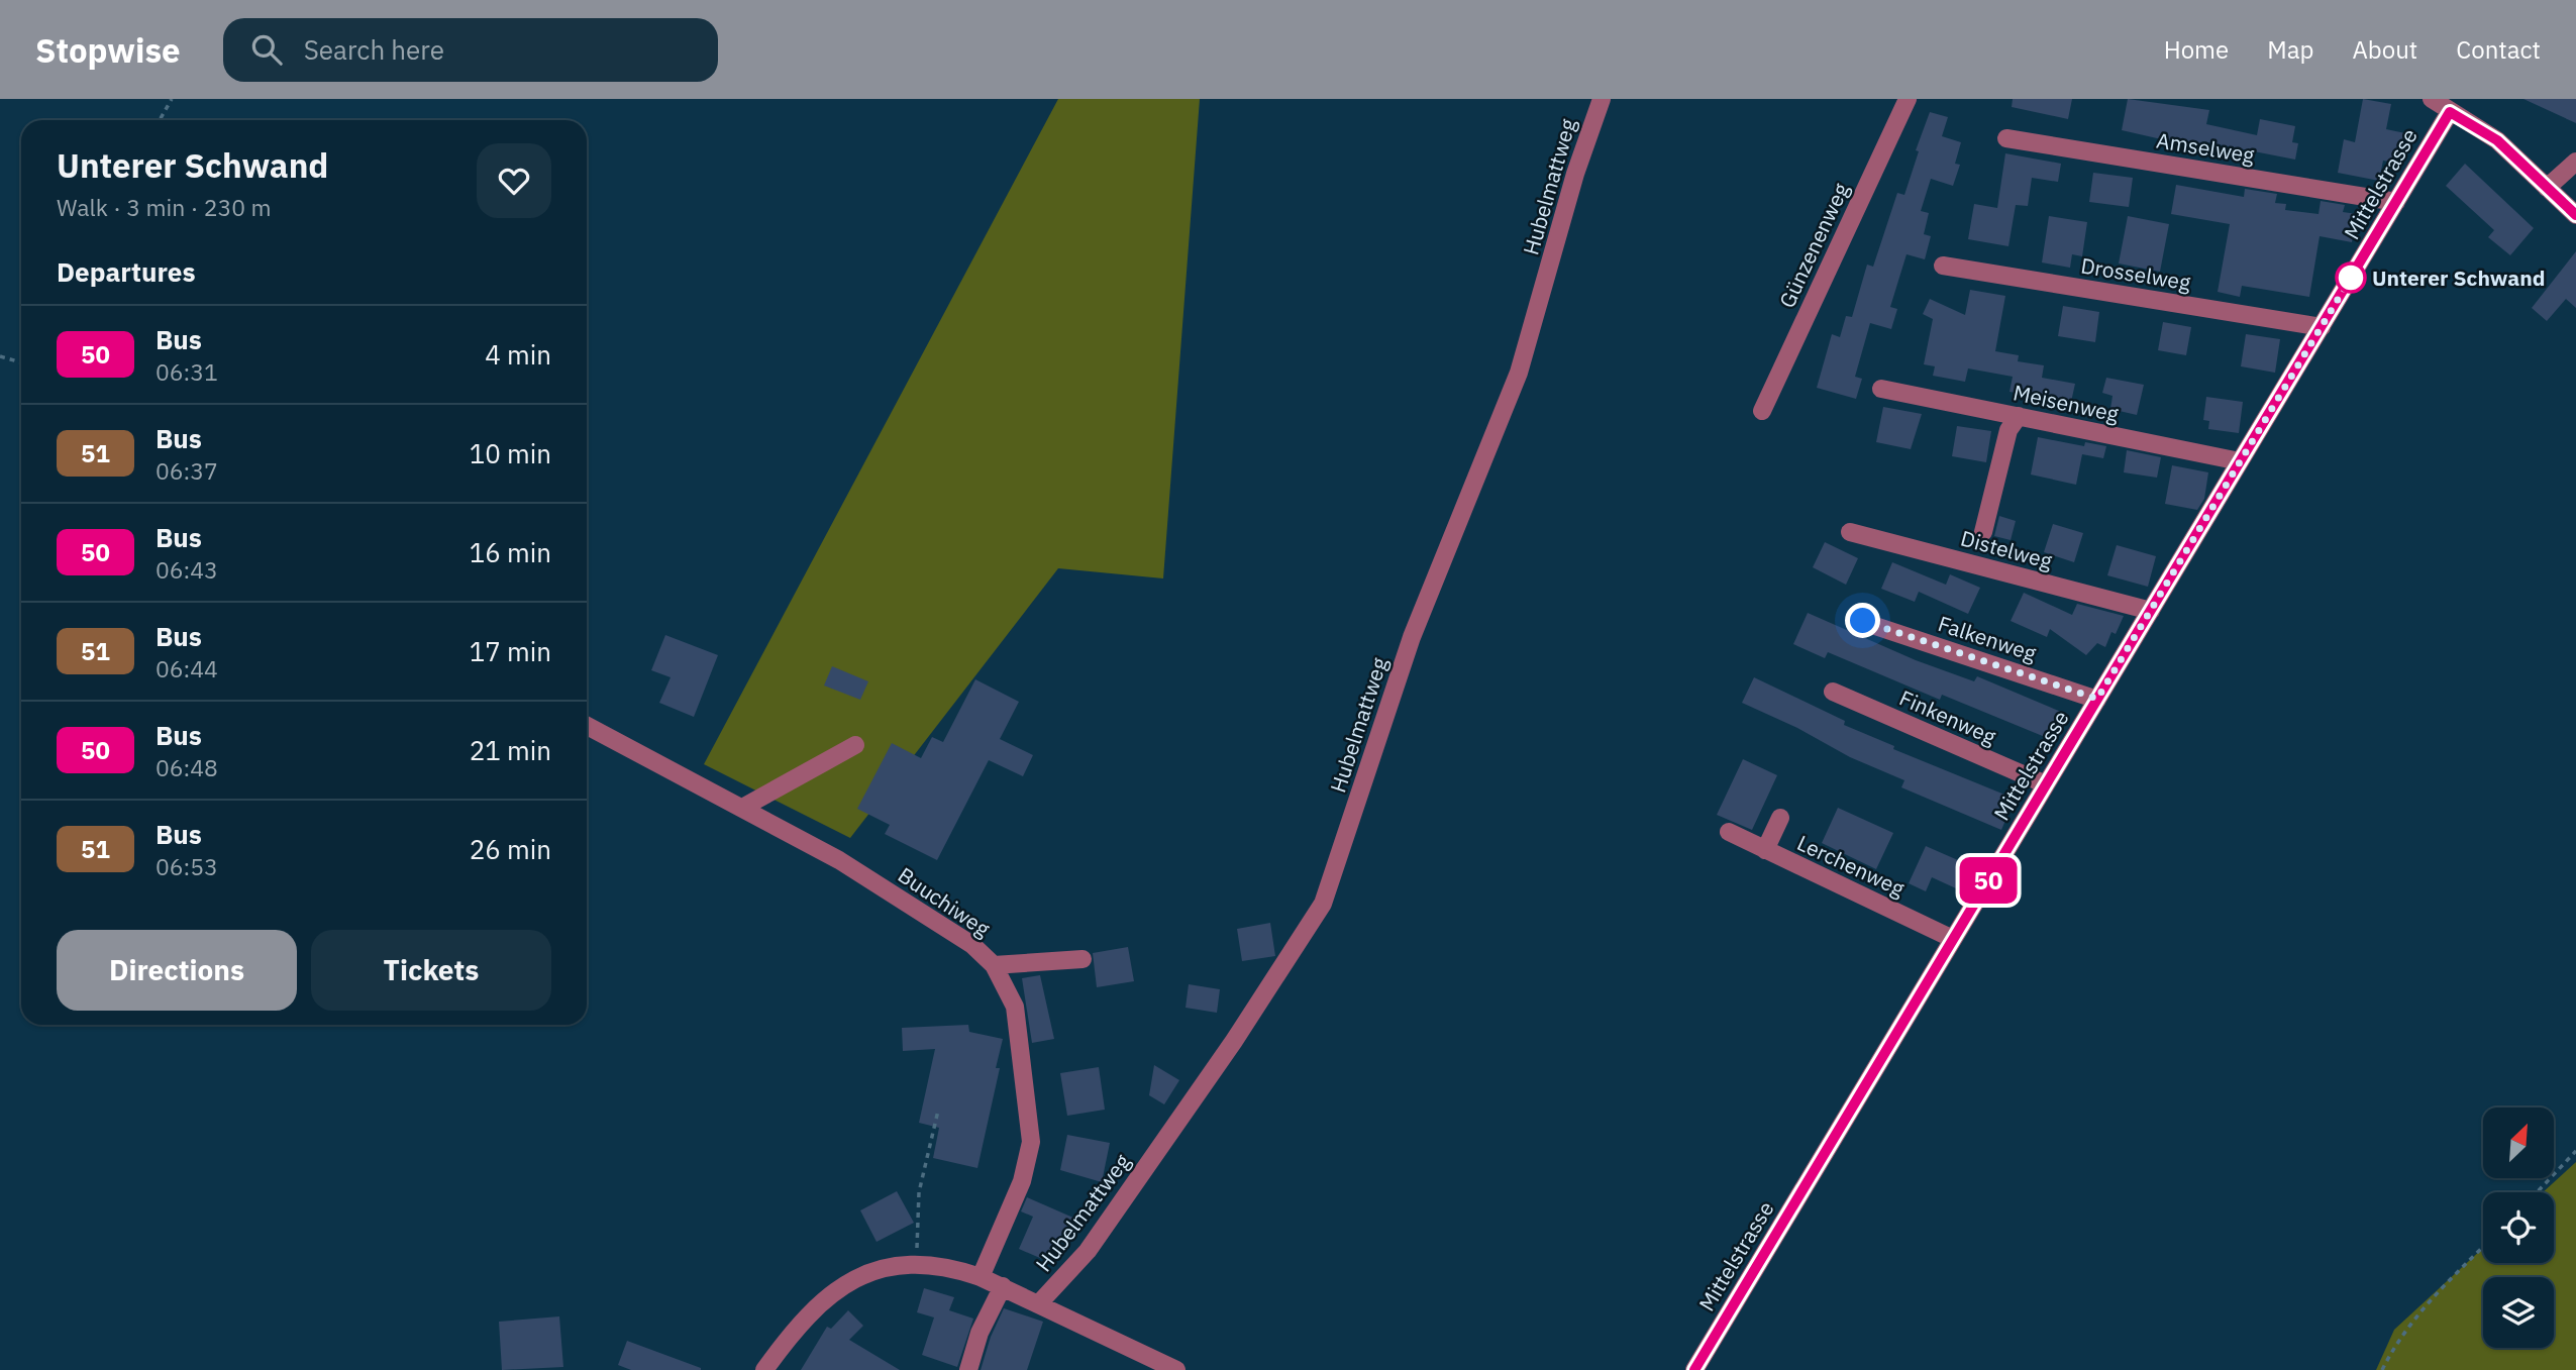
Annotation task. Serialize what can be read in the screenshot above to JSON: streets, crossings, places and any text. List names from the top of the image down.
{
  "streets": {
    "street": [
      "Amselweg",
      "Mittelstrasse",
      "Hubelmattweg",
      "Günzenenweg",
      "Drosselweg",
      "Meisenweg",
      "Distelweg",
      "Falkenweg",
      "Finkenweg",
      "Lerchenweg",
      "Buuchiweg"
    ]
  },
  "crossings": [
    ["Amselweg", "Mittelstrasse"],
    ["Mittelstrasse", "Drosselweg"],
    ["Mittelstrasse", "Meisenweg"],
    ["Mittelstrasse", "Distelweg"],
    ["Mittelstrasse", "Falkenweg"],
    ["Mittelstrasse", "Finkenweg"],
    ["Mittelstrasse", "Lerchenweg"]
  ],
  "places": ["Unterer Schwand"],
  "lines": ["bus line 50"],
  "north": "top right",
  "page": {
    "header": "Stopwise",
    "search": "Search here",
    "nav": [
      "Home",
      "Map",
      "About",
      "Contact"
    ],
    "on_map": "50",
    "heading": [
      ["Unterer Schwand", "Walk · 3 min · 230 m"],
      "Departures"
    ],
    "list": [
      {
        "mark": "50",
        "name": "Bus",
        "note": "06:31",
        "value": "4 min"
      },
      {
        "mark": "51",
        "name": "Bus",
        "note": "06:37",
        "value": "10 min"
      },
      {
        "mark": "50",
        "name": "Bus",
        "note": "06:43",
        "value": "16 min"
      },
      {
        "mark": "51",
        "name": "Bus",
        "note": "06:44",
        "value": "17 min"
      },
      {
        "mark": "50",
        "name": "Bus",
        "note": "06:48",
        "value": "21 min"
      },
      {
        "mark": "51",
        "name": "Bus",
        "note": "06:53",
        "value": "26 min"
      }
    ],
    "buttons": ["Directions", "Tickets"]
  }
}
